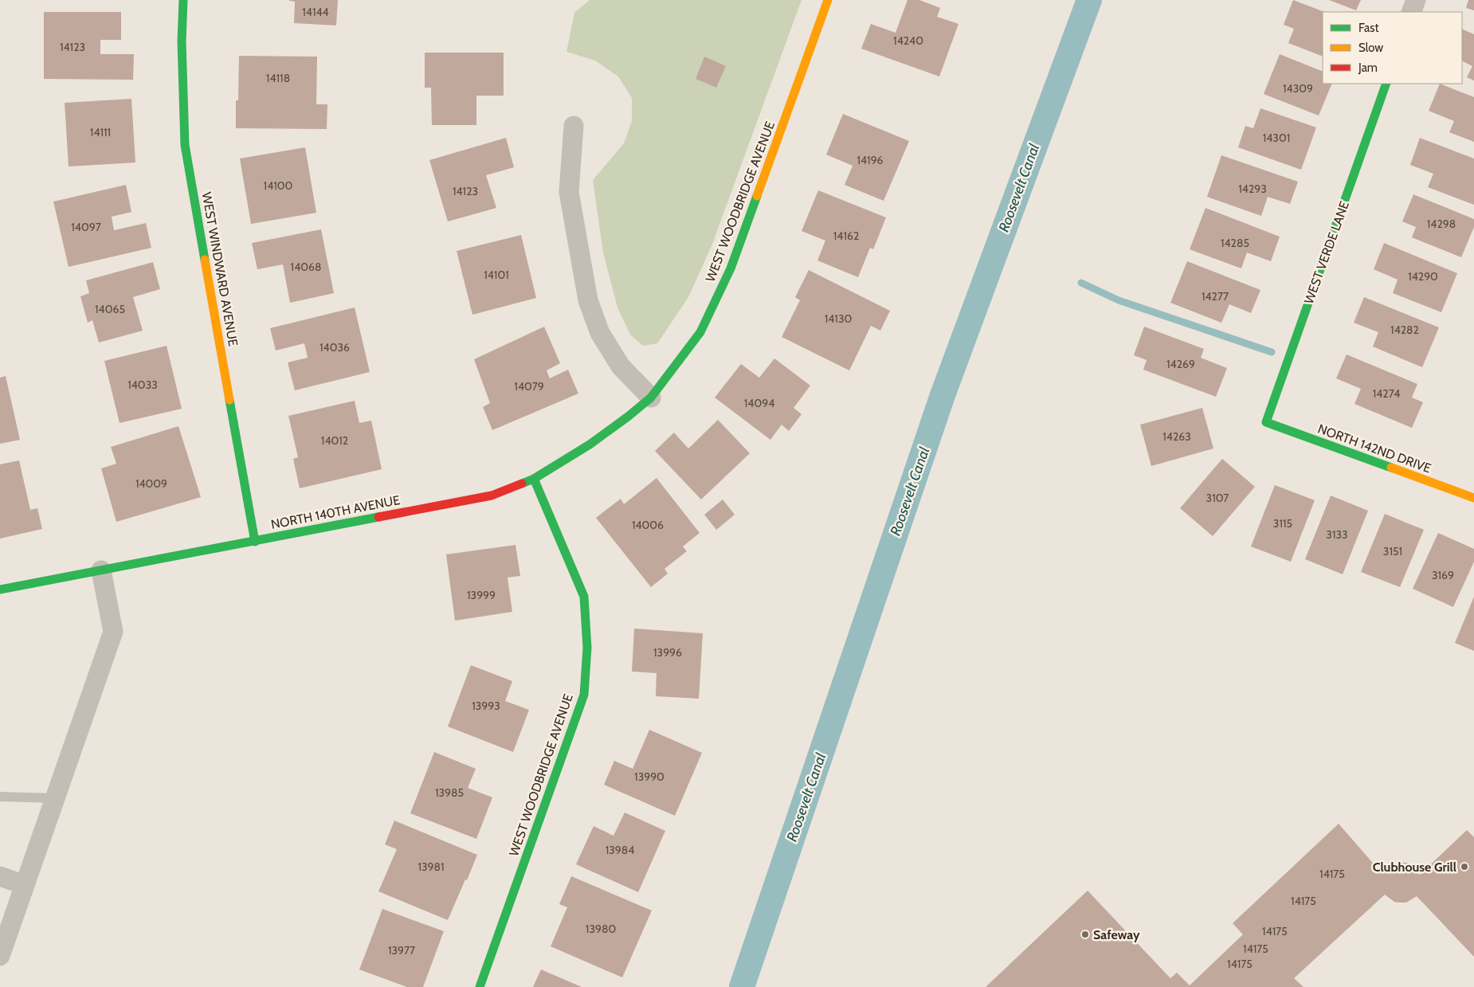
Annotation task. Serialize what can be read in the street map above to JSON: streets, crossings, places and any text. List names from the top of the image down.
{
  "streets": {
    "street": [
      "WEST WOODBRIDGE AVENUE",
      "WEST VERDE LANE",
      "WEST WINDWARD AVENUE",
      "NORTH 142ND DRIVE",
      "NORTH 140TH AVENUE"
    ]
  },
  "crossings": [
    ["WEST WOODBRIDGE AVENUE", "NORTH 140TH AVENUE"],
    ["WEST VERDE LANE", "NORTH 142ND DRIVE"],
    ["WEST WINDWARD AVENUE", "NORTH 140TH AVENUE"]
  ],
  "water": ["Roosevelt Canal"],
  "places": ["Clubhouse Grill", "Safeway"],
  "house_numbers": [
    "14144",
    "14240",
    "14123",
    "14118",
    "14309",
    "14111",
    "14301",
    "14196",
    "14100",
    "14293",
    "14123",
    "14298",
    "14097",
    "14162",
    "14285",
    "14068",
    "14101",
    "14290",
    "14277",
    "14065",
    "14130",
    "14282",
    "14036",
    "14269",
    "14033",
    "14079",
    "14274",
    "14094",
    "14263",
    "14012",
    "14009",
    "3107",
    "3115",
    "14006",
    "3133",
    "3151",
    "3169",
    "13999",
    "13996",
    "13993",
    "13990",
    "13985",
    "13984",
    "13981",
    "14175",
    "14175",
    "13980",
    "14175",
    "14175",
    "13977",
    "14175"
  ],
  "legend": ["Fast", "Slow", "Jam"]
}
